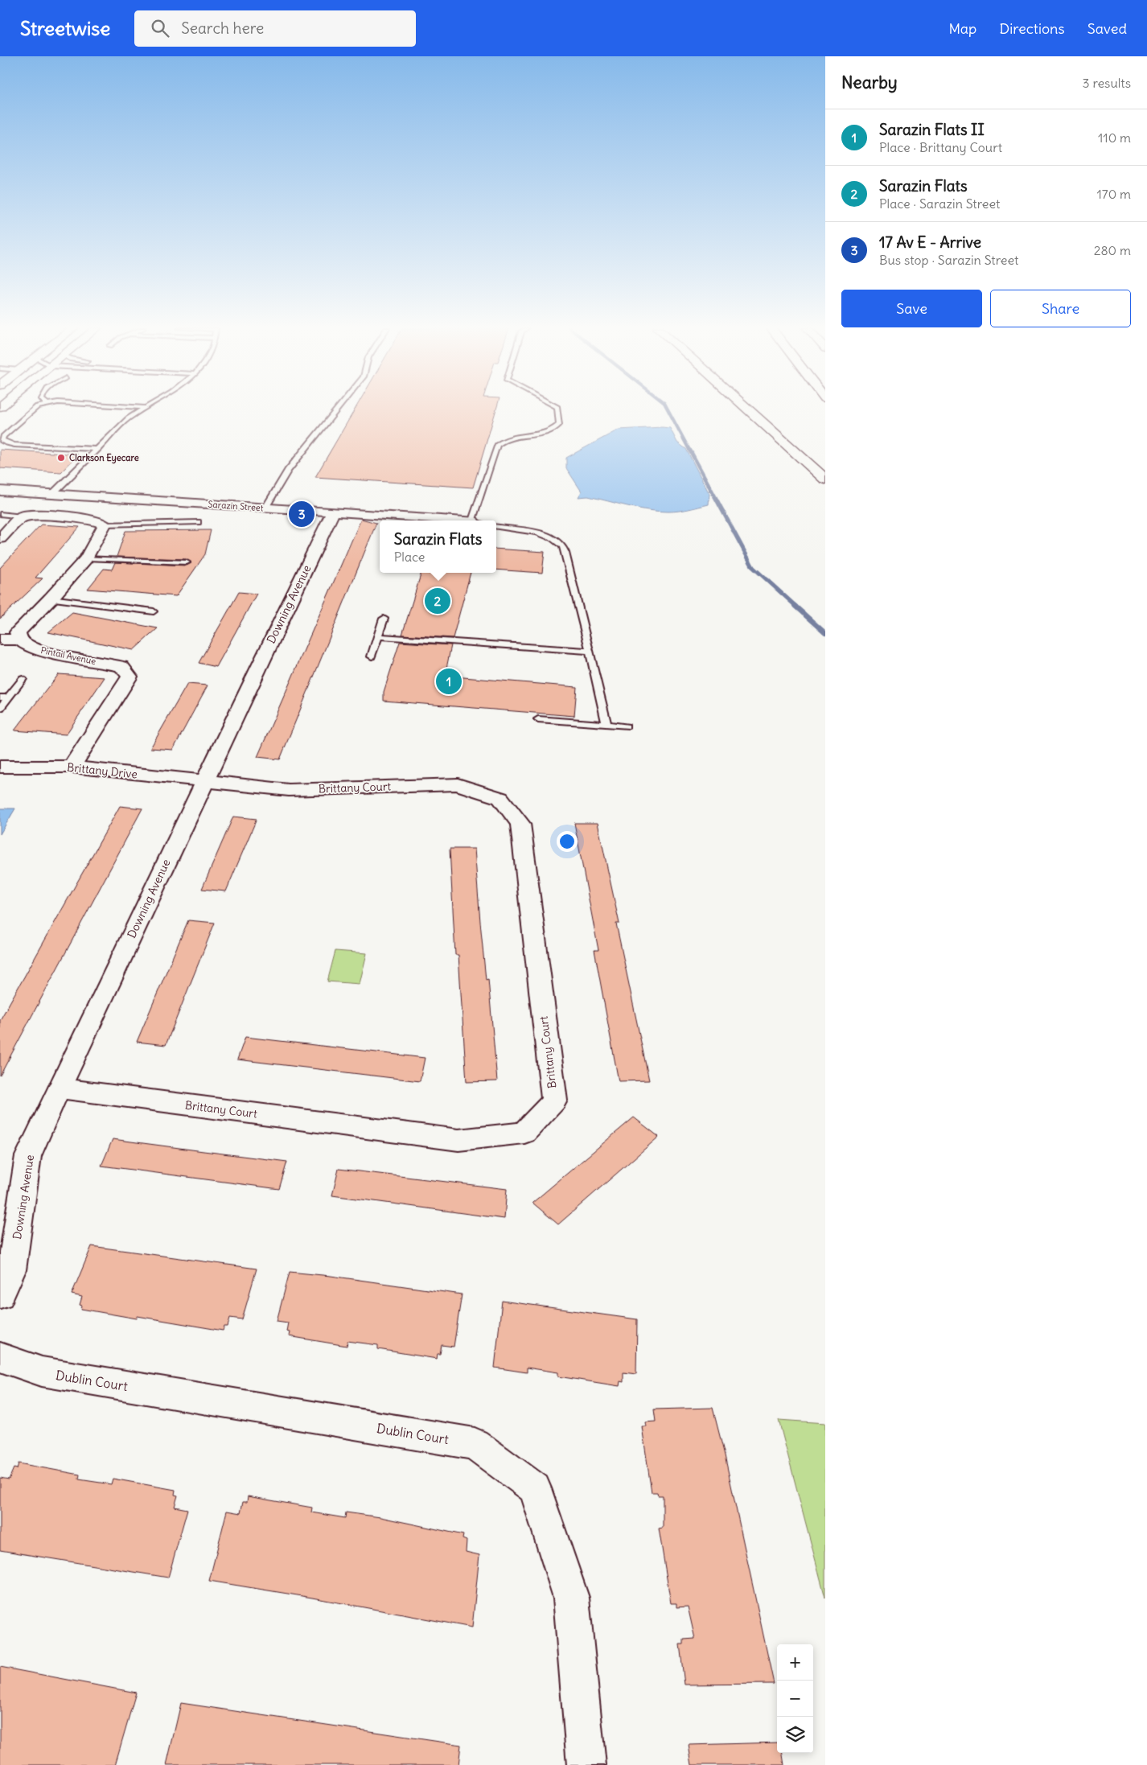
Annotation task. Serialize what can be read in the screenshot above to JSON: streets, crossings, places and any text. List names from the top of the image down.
{
  "streets": {
    "street": [
      "Sarazin Street",
      "Downing Avenue",
      "Pintail Avenue",
      "Brittany Drive",
      "Brittany Court",
      "Dublin Court"
    ]
  },
  "crossings": [
    ["Sarazin Street", "Downing Avenue"],
    ["Downing Avenue", "Brittany Drive"],
    ["Downing Avenue", "Brittany Court"],
    ["Pintail Avenue", "Brittany Drive"],
    ["Brittany Drive", "Brittany Court"]
  ],
  "places": ["Clarkson Eyecare"],
  "page": {
    "header": "Streetwise",
    "search": "Search here",
    "nav": ["Map", "Directions", "Saved"],
    "heading": ["Nearby", "3 results"],
    "list": [
      {
        "mark": "1",
        "name": "Sarazin Flats II",
        "note": "Place · Brittany Court",
        "value": "110 m"
      },
      {
        "mark": "2",
        "name": "Sarazin Flats",
        "note": "Place · Sarazin Street",
        "value": "170 m"
      },
      {
        "mark": "3",
        "name": "17 Av E - Arrive",
        "note": "Bus stop · Sarazin Street",
        "value": "280 m"
      }
    ],
    "buttons": ["Save", "Share"],
    "pins": ["3", "2", "1"],
    "popup": ["Sarazin Flats", "Place"],
    "map_buttons": ["+", "−"]
  }
}
